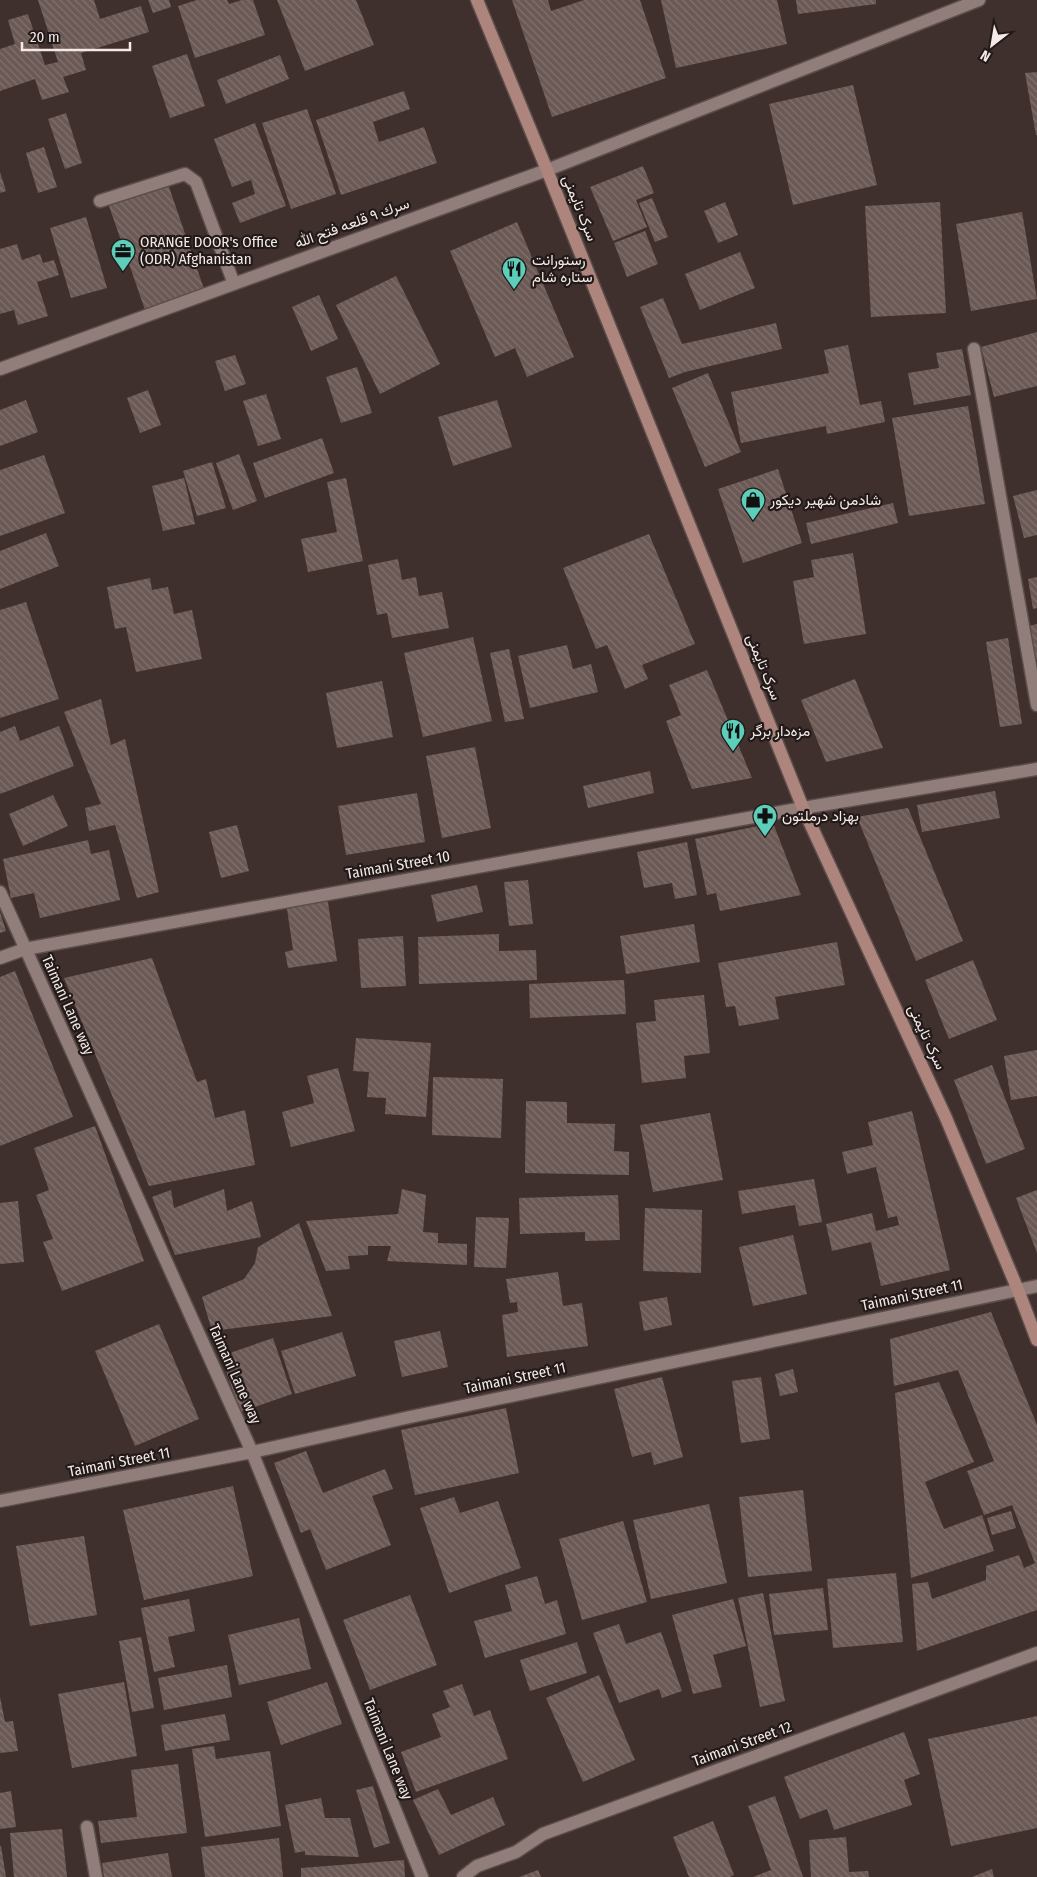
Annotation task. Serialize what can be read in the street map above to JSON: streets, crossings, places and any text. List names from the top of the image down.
{
  "streets": {
    "main road": ["سرک تایمنی"],
    "street": [
      "سرك ٩ قلعه فتح الله",
      "Taimani Street 10",
      "Taimani Lane way",
      "Taimani Street 11",
      "Taimani Street 12"
    ]
  },
  "crossings": [
    ["سرک تایمنی", "سرك ٩ قلعه فتح الله"],
    ["سرک تایمنی", "Taimani Street 10"],
    ["سرک تایمنی", "Taimani Street 11"],
    ["Taimani Street 10", "Taimani Lane way"],
    ["Taimani Lane way", "Taimani Street 11"]
  ],
  "places": {
    "office": ["ORANGE DOOR's Office (ODR) Afghanistan"],
    "restaurant": ["رستورانت ستاره شام", "مزه‌دار برگر"],
    "shop": ["شادمن شهیر دیکور"],
    "pharmacy": ["بهزاد درملتون"]
  },
  "scale_bar": "20 m",
  "north": "bottom left"
}
